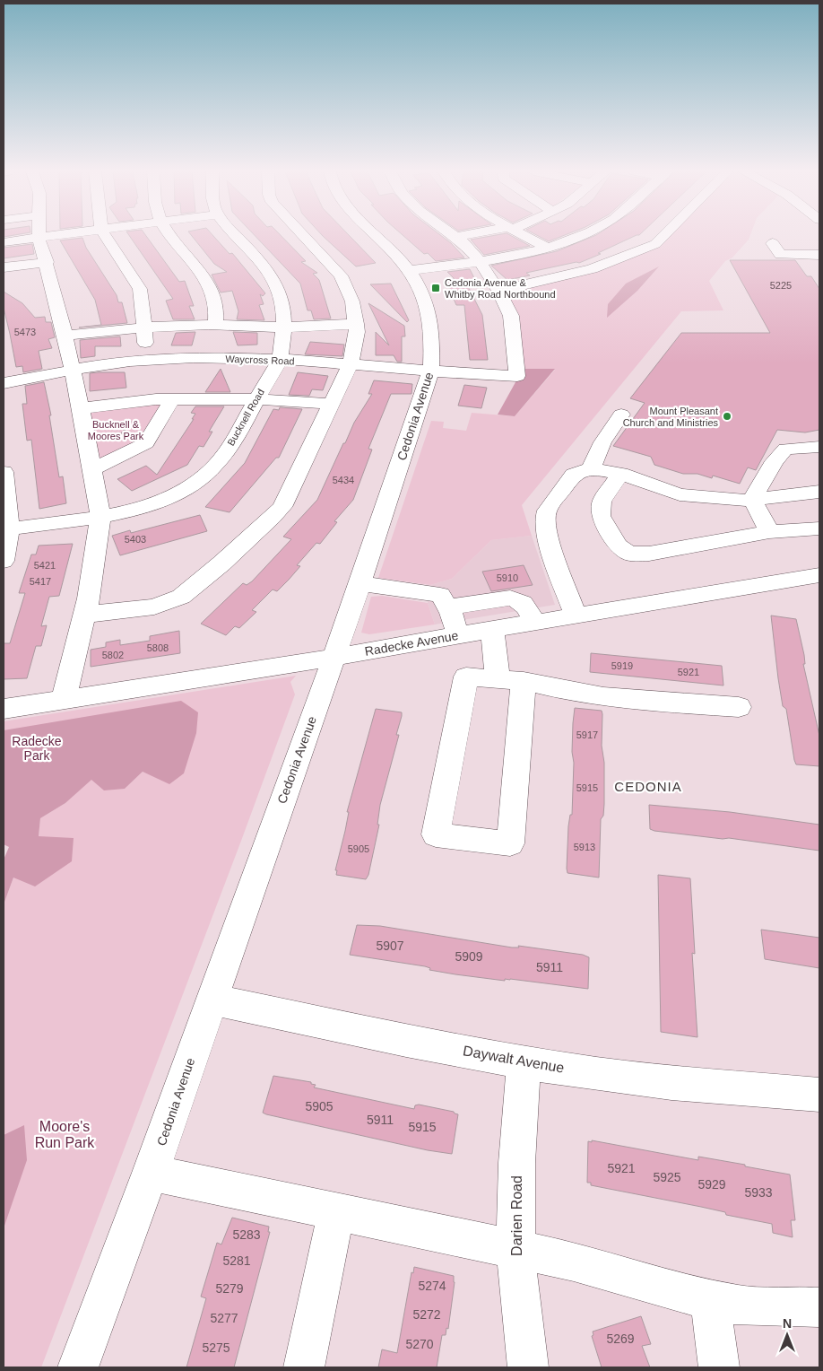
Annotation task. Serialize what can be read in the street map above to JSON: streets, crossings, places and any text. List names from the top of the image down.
{
  "streets": {
    "street": [
      "Waycross Road",
      "Cedonia Avenue",
      "Bucknell Road",
      "Radecke Avenue",
      "Daywalt Avenue",
      "Darien Road"
    ]
  },
  "crossings": [
    ["Waycross Road", "Cedonia Avenue"],
    ["Waycross Road", "Bucknell Road"],
    ["Cedonia Avenue", "Radecke Avenue"],
    ["Cedonia Avenue", "Daywalt Avenue"],
    ["Daywalt Avenue", "Darien Road"]
  ],
  "districts": ["CEDONIA"],
  "parks": ["Bucknell & Moores Park", "Radecke Park", "Moore's Run Park"],
  "places": {
    "transit": ["Cedonia Avenue & Whitby Road Northbound"],
    "other": ["Mount Pleasant Church and Ministries"]
  },
  "house_numbers": [
    "5225",
    "5473",
    "5434",
    "5403",
    "5421",
    "5910",
    "5417",
    "5808",
    "5802",
    "5919",
    "5921",
    "5917",
    "5915",
    "5913",
    "5905",
    "5907",
    "5909",
    "5911",
    "5905",
    "5911",
    "5915",
    "5921",
    "5925",
    "5929",
    "5933",
    "5283",
    "5281",
    "5274",
    "5279",
    "5272",
    "5277",
    "5269",
    "5270",
    "5275"
  ],
  "north": "top"
}
